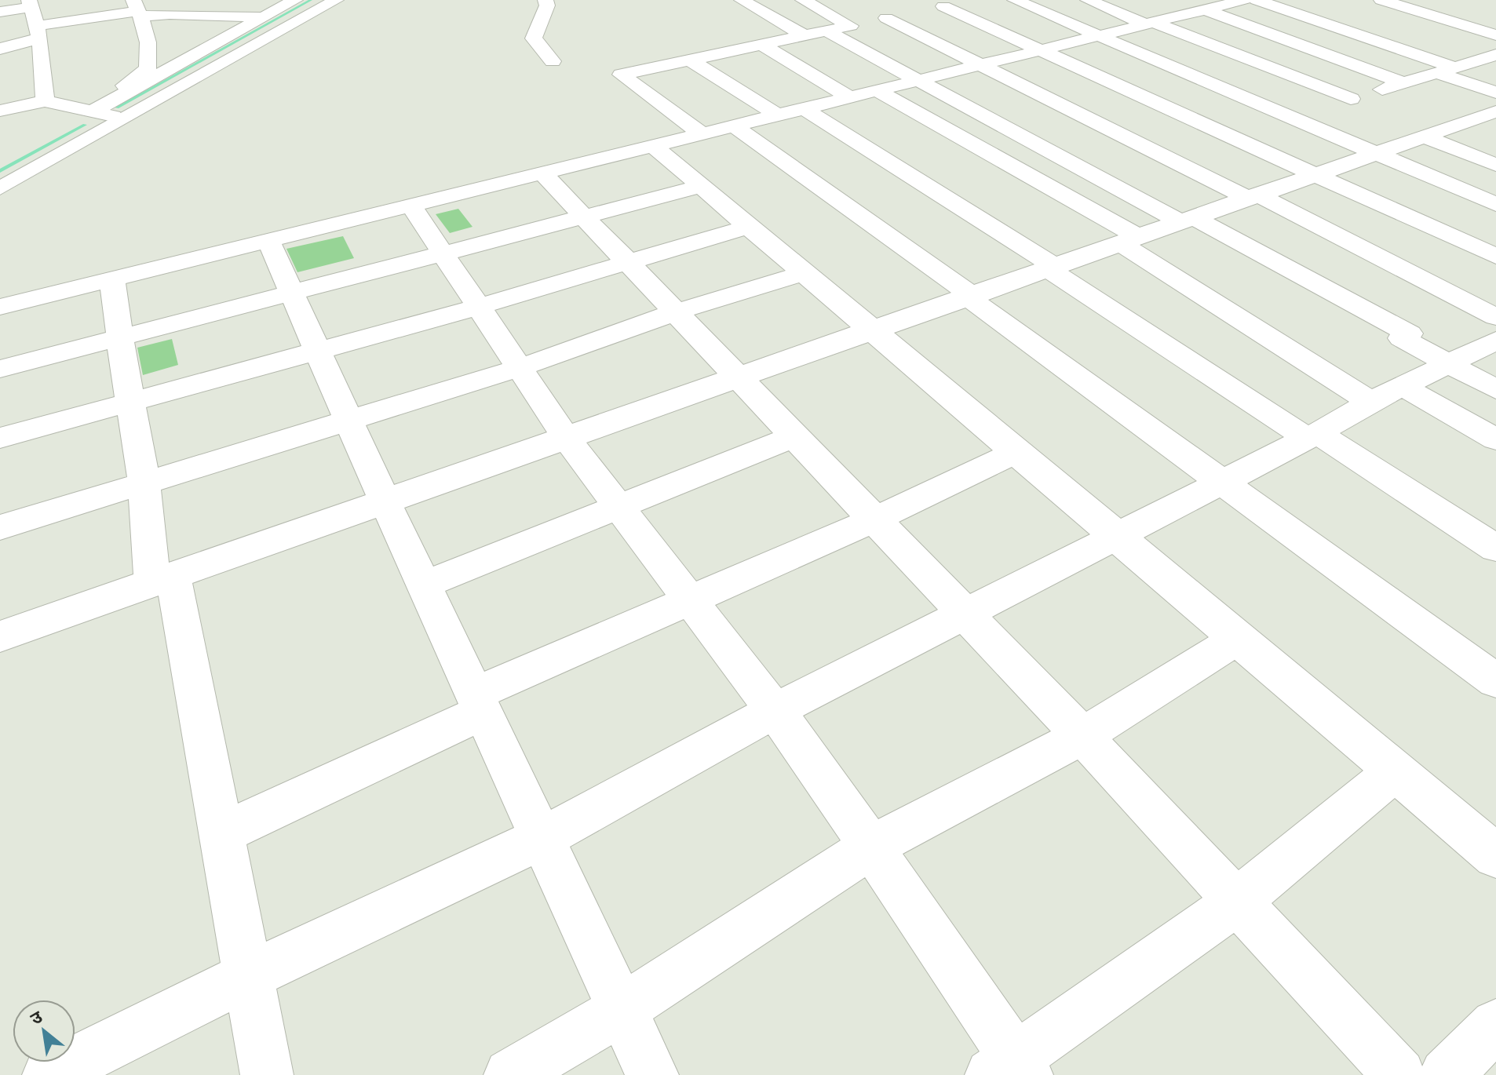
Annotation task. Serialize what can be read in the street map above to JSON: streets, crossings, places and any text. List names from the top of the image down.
{
  "north": "top left"
}
